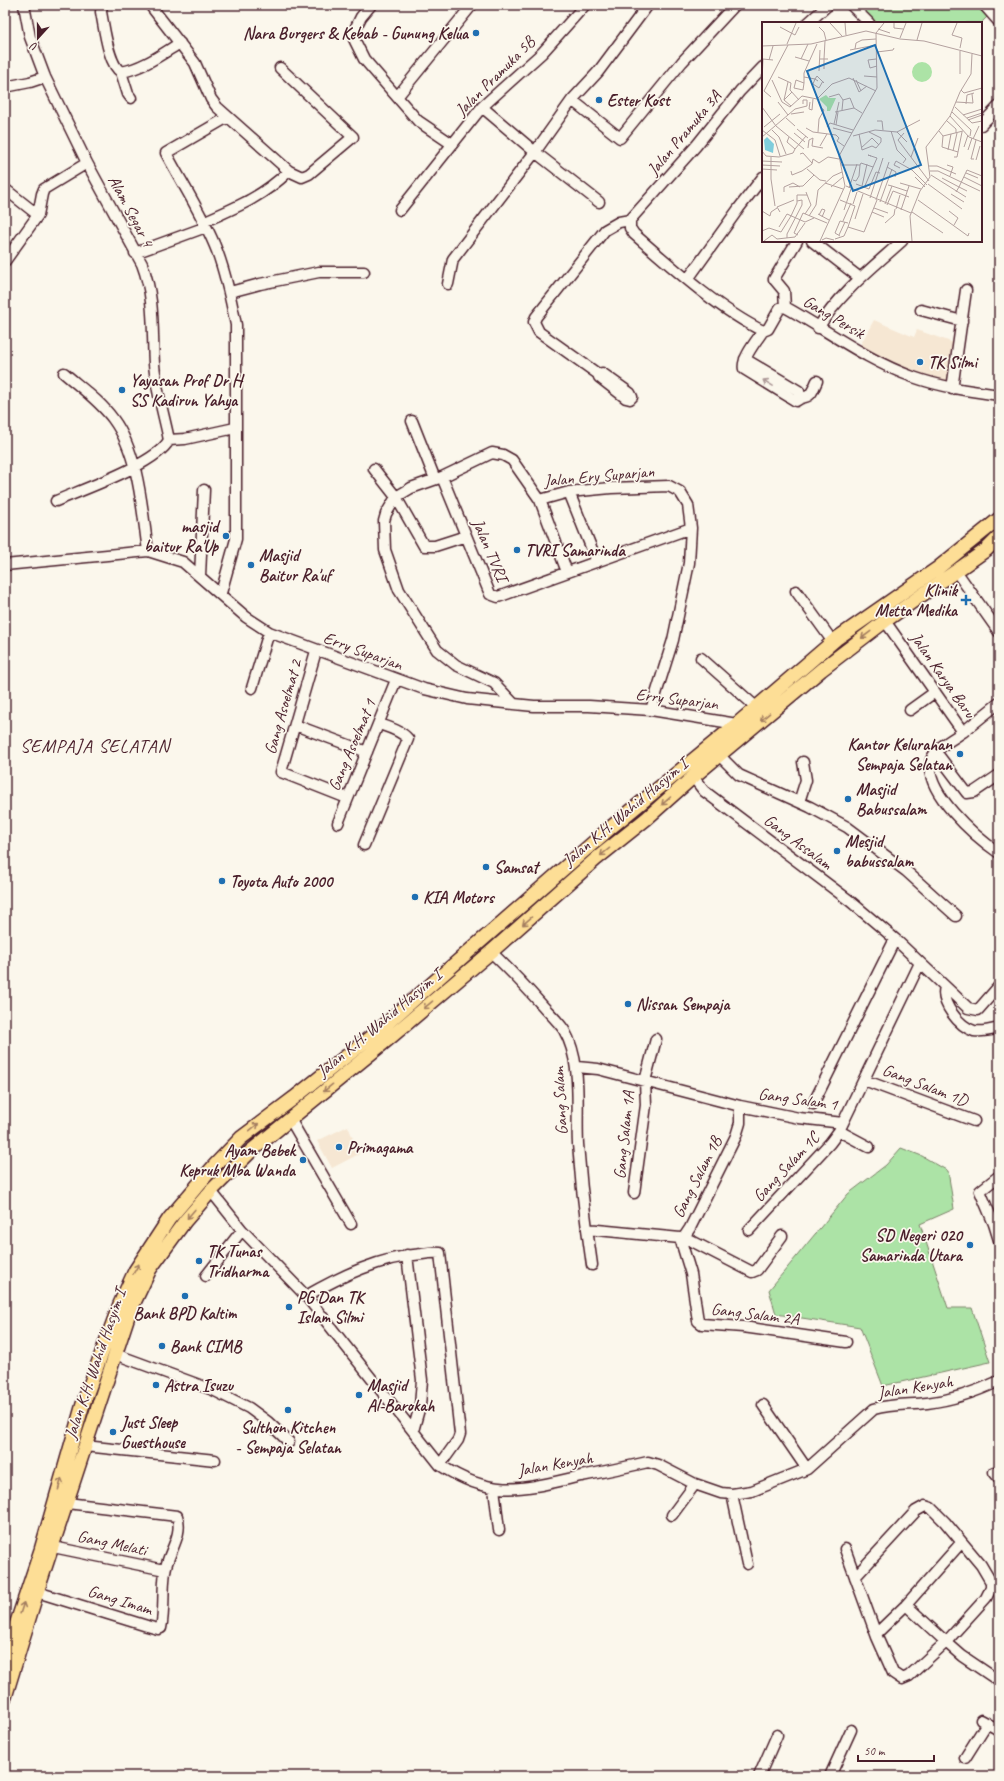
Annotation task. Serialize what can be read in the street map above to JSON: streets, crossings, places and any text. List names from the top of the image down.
{
  "streets": {
    "main road": ["Jalan K.H. Wahid Hasyim I"],
    "street": [
      "Jalan Pramuka 5B",
      "Jalan Pramuka 3A",
      "Alam Segar 4",
      "Gang Persik",
      "Jalan Ery Suparjan",
      "Jalan TVRI",
      "Erry Suparjan",
      "Jalan Karya Baru",
      "Gang Asoelmat 2",
      "Gang Asoelmat 1",
      "Gang Assalam",
      "Gang Salam 1D",
      "Gang Salam 1",
      "Gang Salam",
      "Gang Salam 1A",
      "Gang Salam 1C",
      "Gang Salam 1B",
      "Gang Salam 2A",
      "Jalan Kenyah",
      "Gang Melati",
      "Gang Imam"
    ]
  },
  "crossings": [
    ["Jalan Ery Suparjan", "Jalan TVRI"],
    ["Jalan Ery Suparjan", "Erry Suparjan"],
    ["Erry Suparjan", "Gang Asoelmat 2"],
    ["Erry Suparjan", "Gang Asoelmat 1"],
    ["Erry Suparjan", "Jalan K.H. Wahid Hasyim I"],
    ["Jalan Karya Baru", "Jalan K.H. Wahid Hasyim I"],
    ["Gang Asoelmat 2", "Gang Asoelmat 1"],
    ["Jalan K.H. Wahid Hasyim I", "Gang Assalam"],
    ["Jalan K.H. Wahid Hasyim I", "Gang Salam"],
    ["Jalan K.H. Wahid Hasyim I", "Jalan Kenyah"],
    ["Jalan K.H. Wahid Hasyim I", "Gang Melati"],
    ["Jalan K.H. Wahid Hasyim I", "Gang Imam"],
    ["Gang Assalam", "Gang Salam 1"],
    ["Gang Salam 1D", "Gang Salam 1"],
    ["Gang Salam 1", "Gang Salam"],
    ["Gang Salam 1", "Gang Salam 1A"],
    ["Gang Salam 1", "Gang Salam 1C"],
    ["Gang Salam 1", "Gang Salam 1B"],
    ["Gang Salam", "Gang Salam 1B"],
    ["Gang Salam 1B", "Gang Salam 2A"],
    ["Gang Melati", "Gang Imam"]
  ],
  "districts": ["SEMPAJA SELATAN"],
  "places": {
    "other": [
      "Nara Burgers & Kebab - Gunung Kelua",
      "Ester Kost",
      "TK Silmi",
      "Yayasan Prof Dr H SS Kadirun Yahya",
      "masjid baitur Ra'Up",
      "TVRI Samarinda",
      "Masjid Baitur Ra'uf",
      "Kantor Kelurahan Sempaja Selatan",
      "Masjid Babussalam",
      "Mesjid babussalam",
      "Samsat",
      "Toyota Auto 2000",
      "KIA Motors",
      "Nissan Sempaja",
      "Primagama",
      "Ayam Bebek Kepruk Mba Wanda",
      "SD Negeri 020 Samarinda Utara",
      "TK Tunas Tridharma",
      "Bank BPD Kaltim",
      "PG Dan TK Islam Silmi",
      "Bank CIMB",
      "Astra Isuzu",
      "Masjid Al-Barokah",
      "Sulthon Kitchen - Sempaja Selatan",
      "Just Sleep Guesthouse"
    ],
    "health": ["Klinik Metta Medika"]
  },
  "scale_bar": "50 m",
  "north": "bottom"
}
